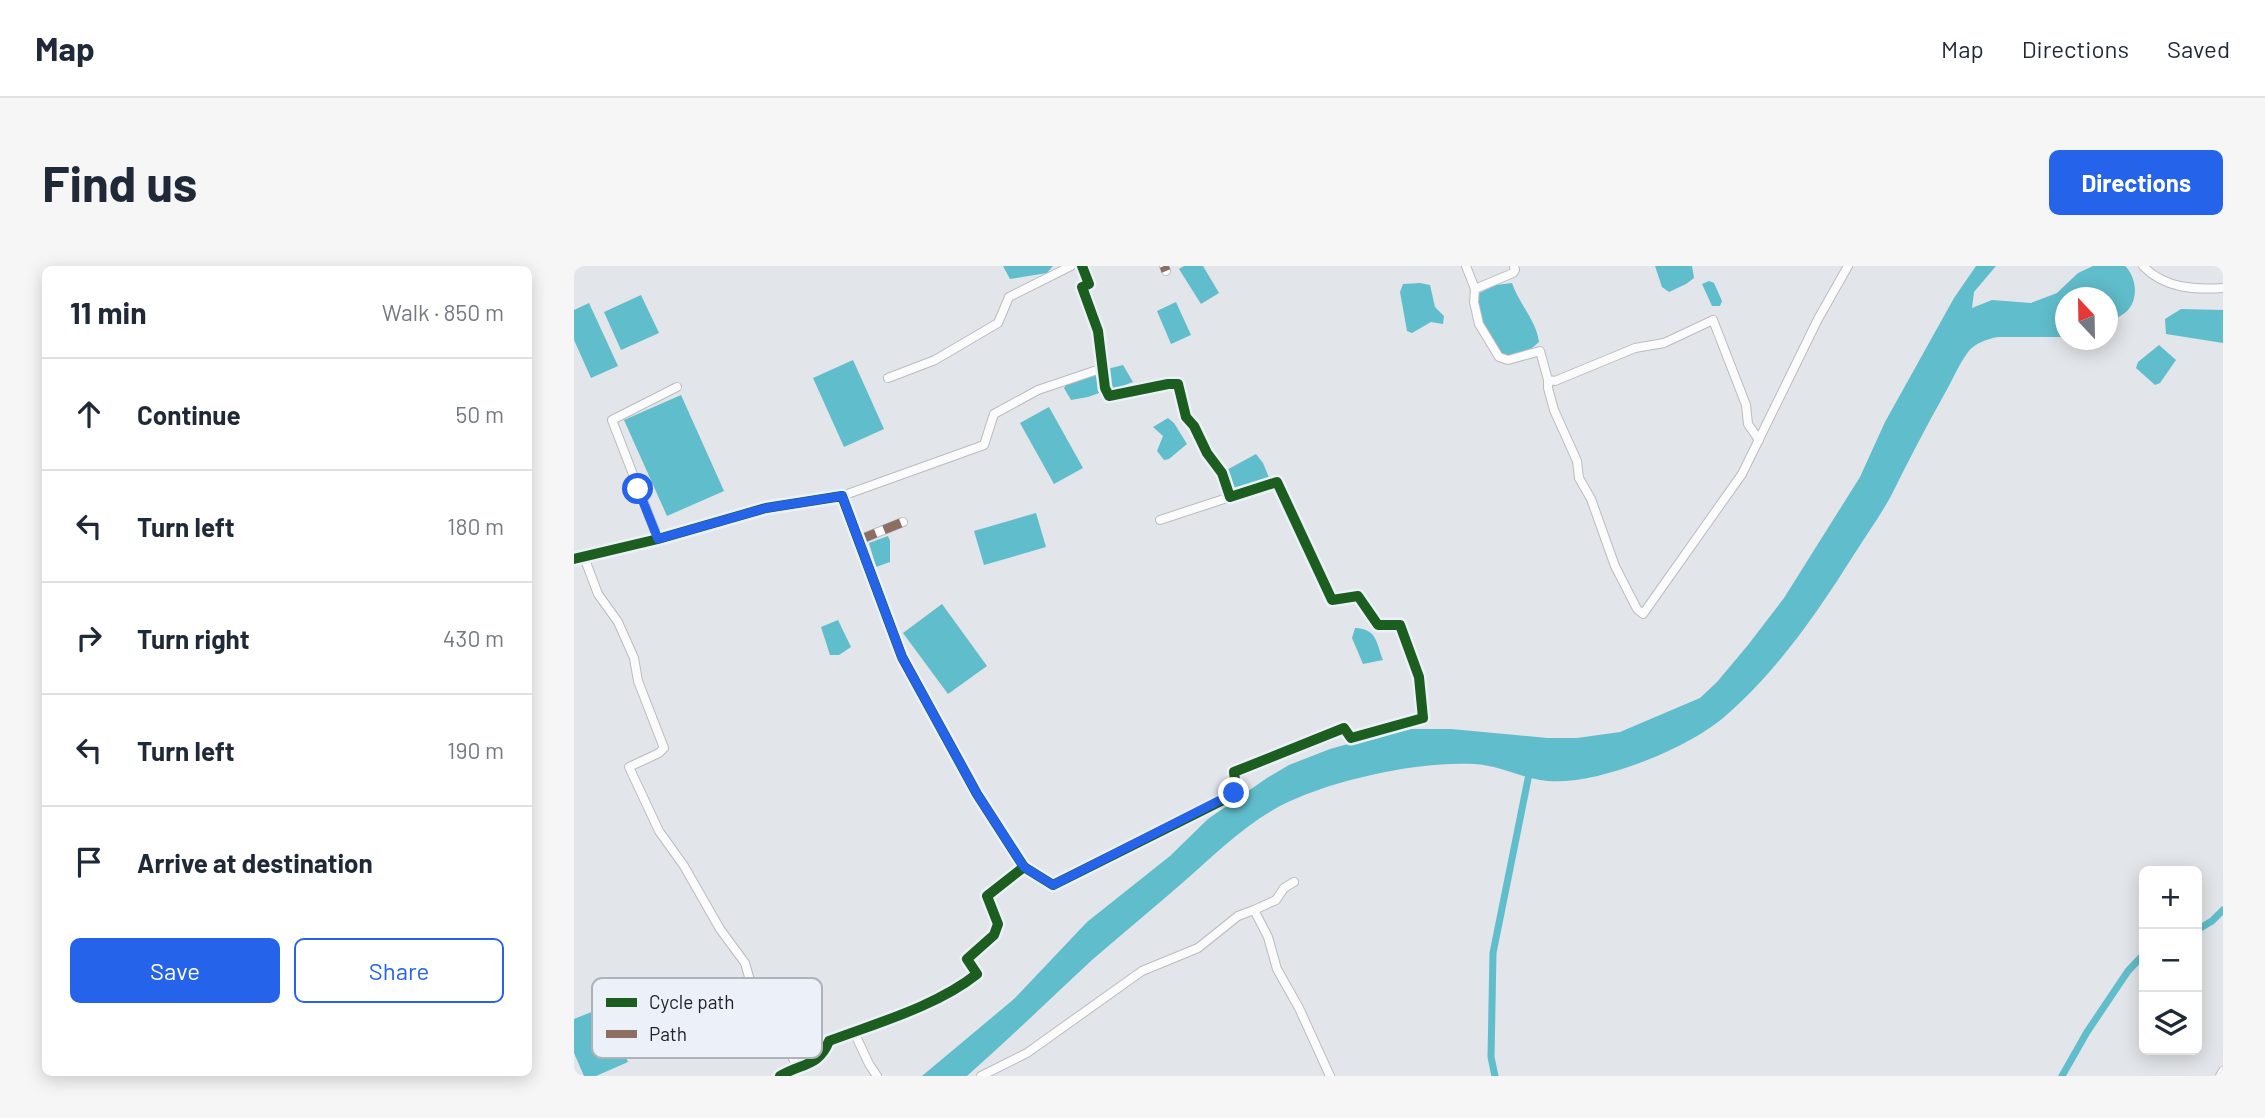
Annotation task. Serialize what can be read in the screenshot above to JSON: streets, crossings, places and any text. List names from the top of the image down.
{
  "legend": ["Cycle path", "Path"],
  "north": "top",
  "page": {
    "header": "Map",
    "nav": ["Map", "Directions", "Saved"],
    "buttons": [
      "Directions",
      ["Save", "Share"]
    ],
    "title": "Find us",
    "heading": ["11 min", "Walk · 850 m"],
    "list": [
      ["Continue", "50 m"],
      ["Turn left", "180 m"],
      ["Turn right", "430 m"],
      ["Turn left", "190 m"],
      "Arrive at destination"
    ],
    "map_buttons": ["+", "−"]
  }
}
